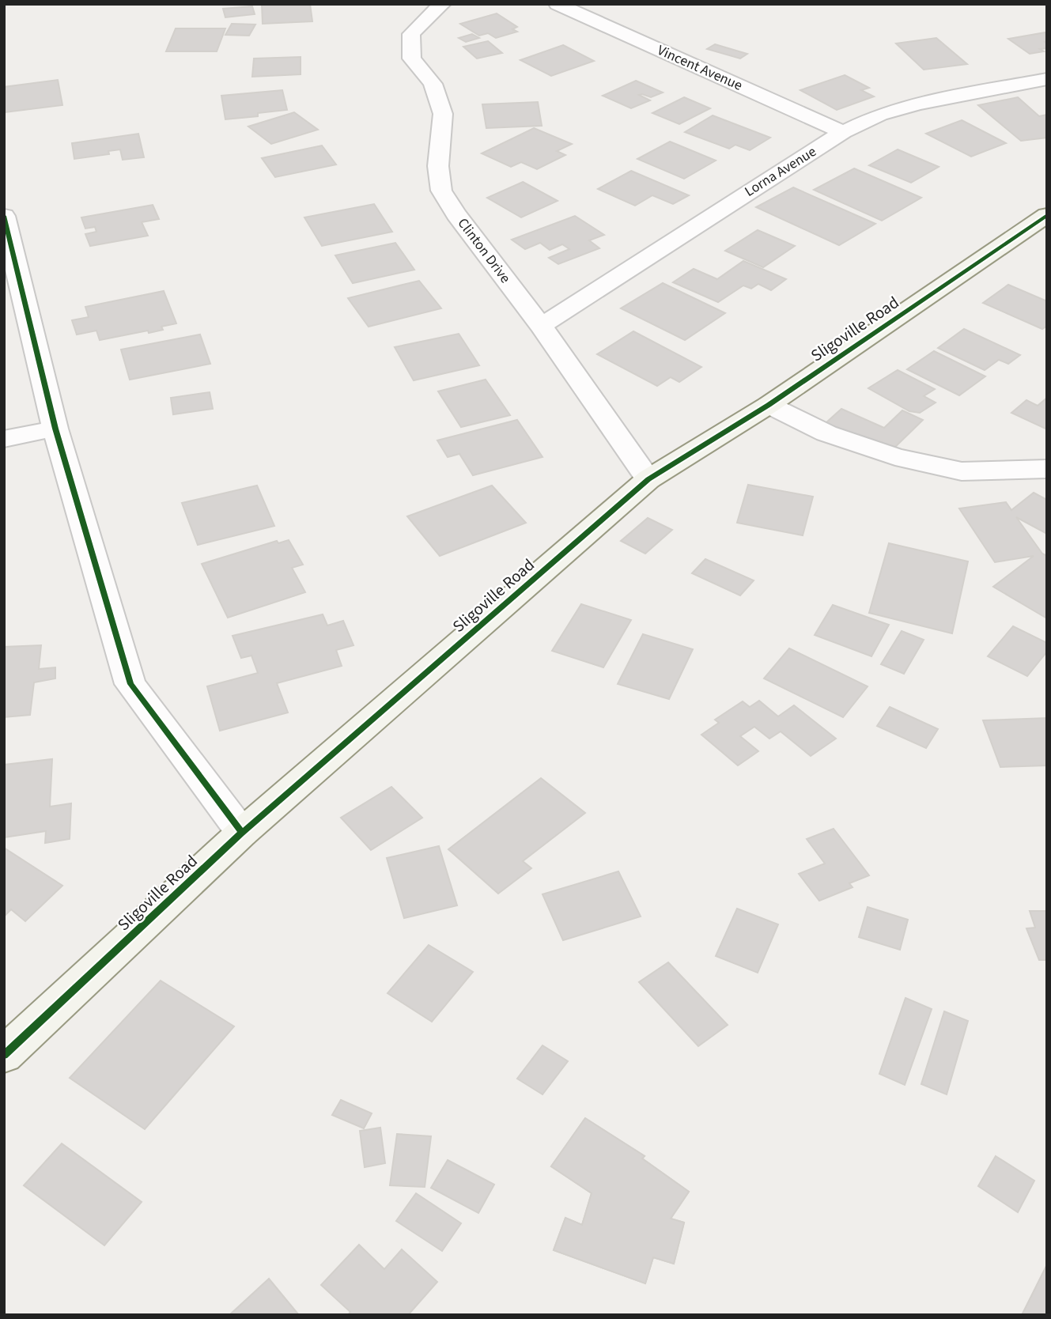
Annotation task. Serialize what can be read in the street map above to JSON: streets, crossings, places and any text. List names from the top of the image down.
{
  "streets": {
    "street": [
      "Vincent Avenue",
      "Lorna Avenue",
      "Clinton Drive",
      "Sligoville Road"
    ]
  },
  "crossings": [
    ["Vincent Avenue", "Lorna Avenue"],
    ["Lorna Avenue", "Clinton Drive"],
    ["Clinton Drive", "Sligoville Road"]
  ]
}
